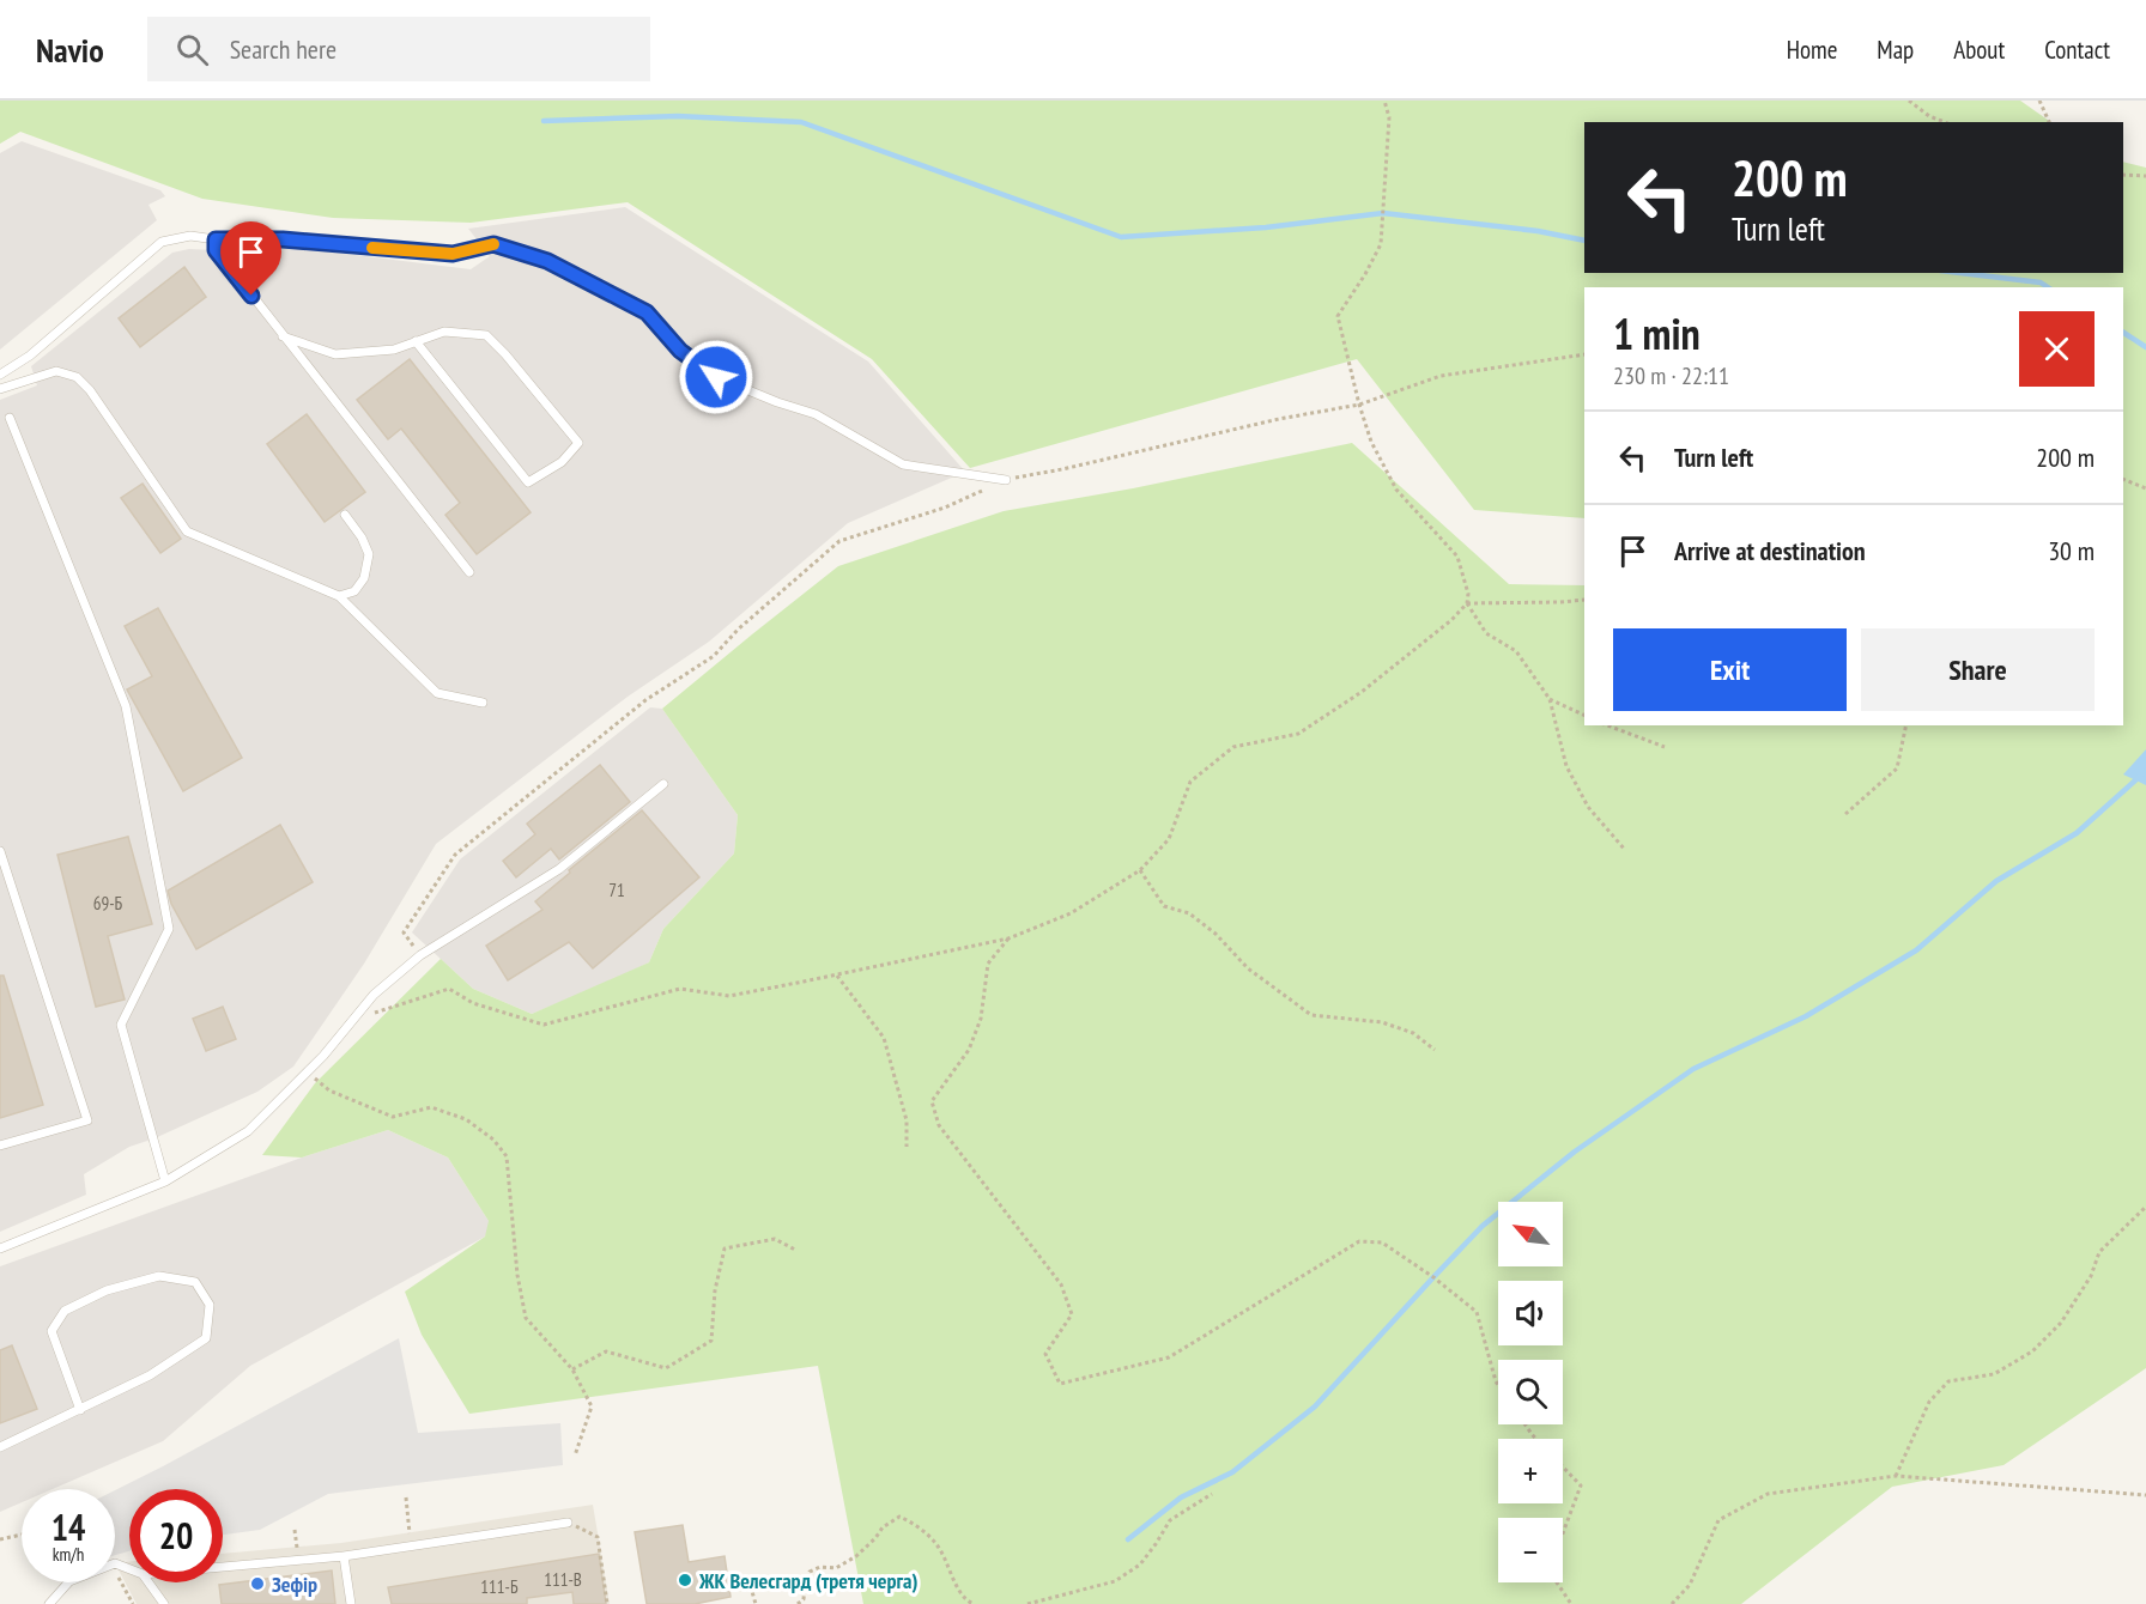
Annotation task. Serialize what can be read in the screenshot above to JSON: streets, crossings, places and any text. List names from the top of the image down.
{
  "places": ["ЖК Велесгард (третя черга)", "Зефір"],
  "house_numbers": [
    "71",
    "69-Б",
    "111-В",
    "111-Б"
  ],
  "north": "top left",
  "page": {
    "header": "Navio",
    "search": "Search here",
    "nav": [
      "Home",
      "Map",
      "About",
      "Contact"
    ],
    "turn": ["200 m", "Turn left"],
    "heading": ["1 min", "230 m · 22:11"],
    "list": [
      {
        "name": "Turn left",
        "value": "200 m"
      },
      {
        "name": "Arrive at destination",
        "value": "30 m"
      }
    ],
    "buttons": ["Exit", "Share"],
    "map_buttons": ["+", "−"],
    "speed": "14 km/h",
    "limit": "20"
  }
}
